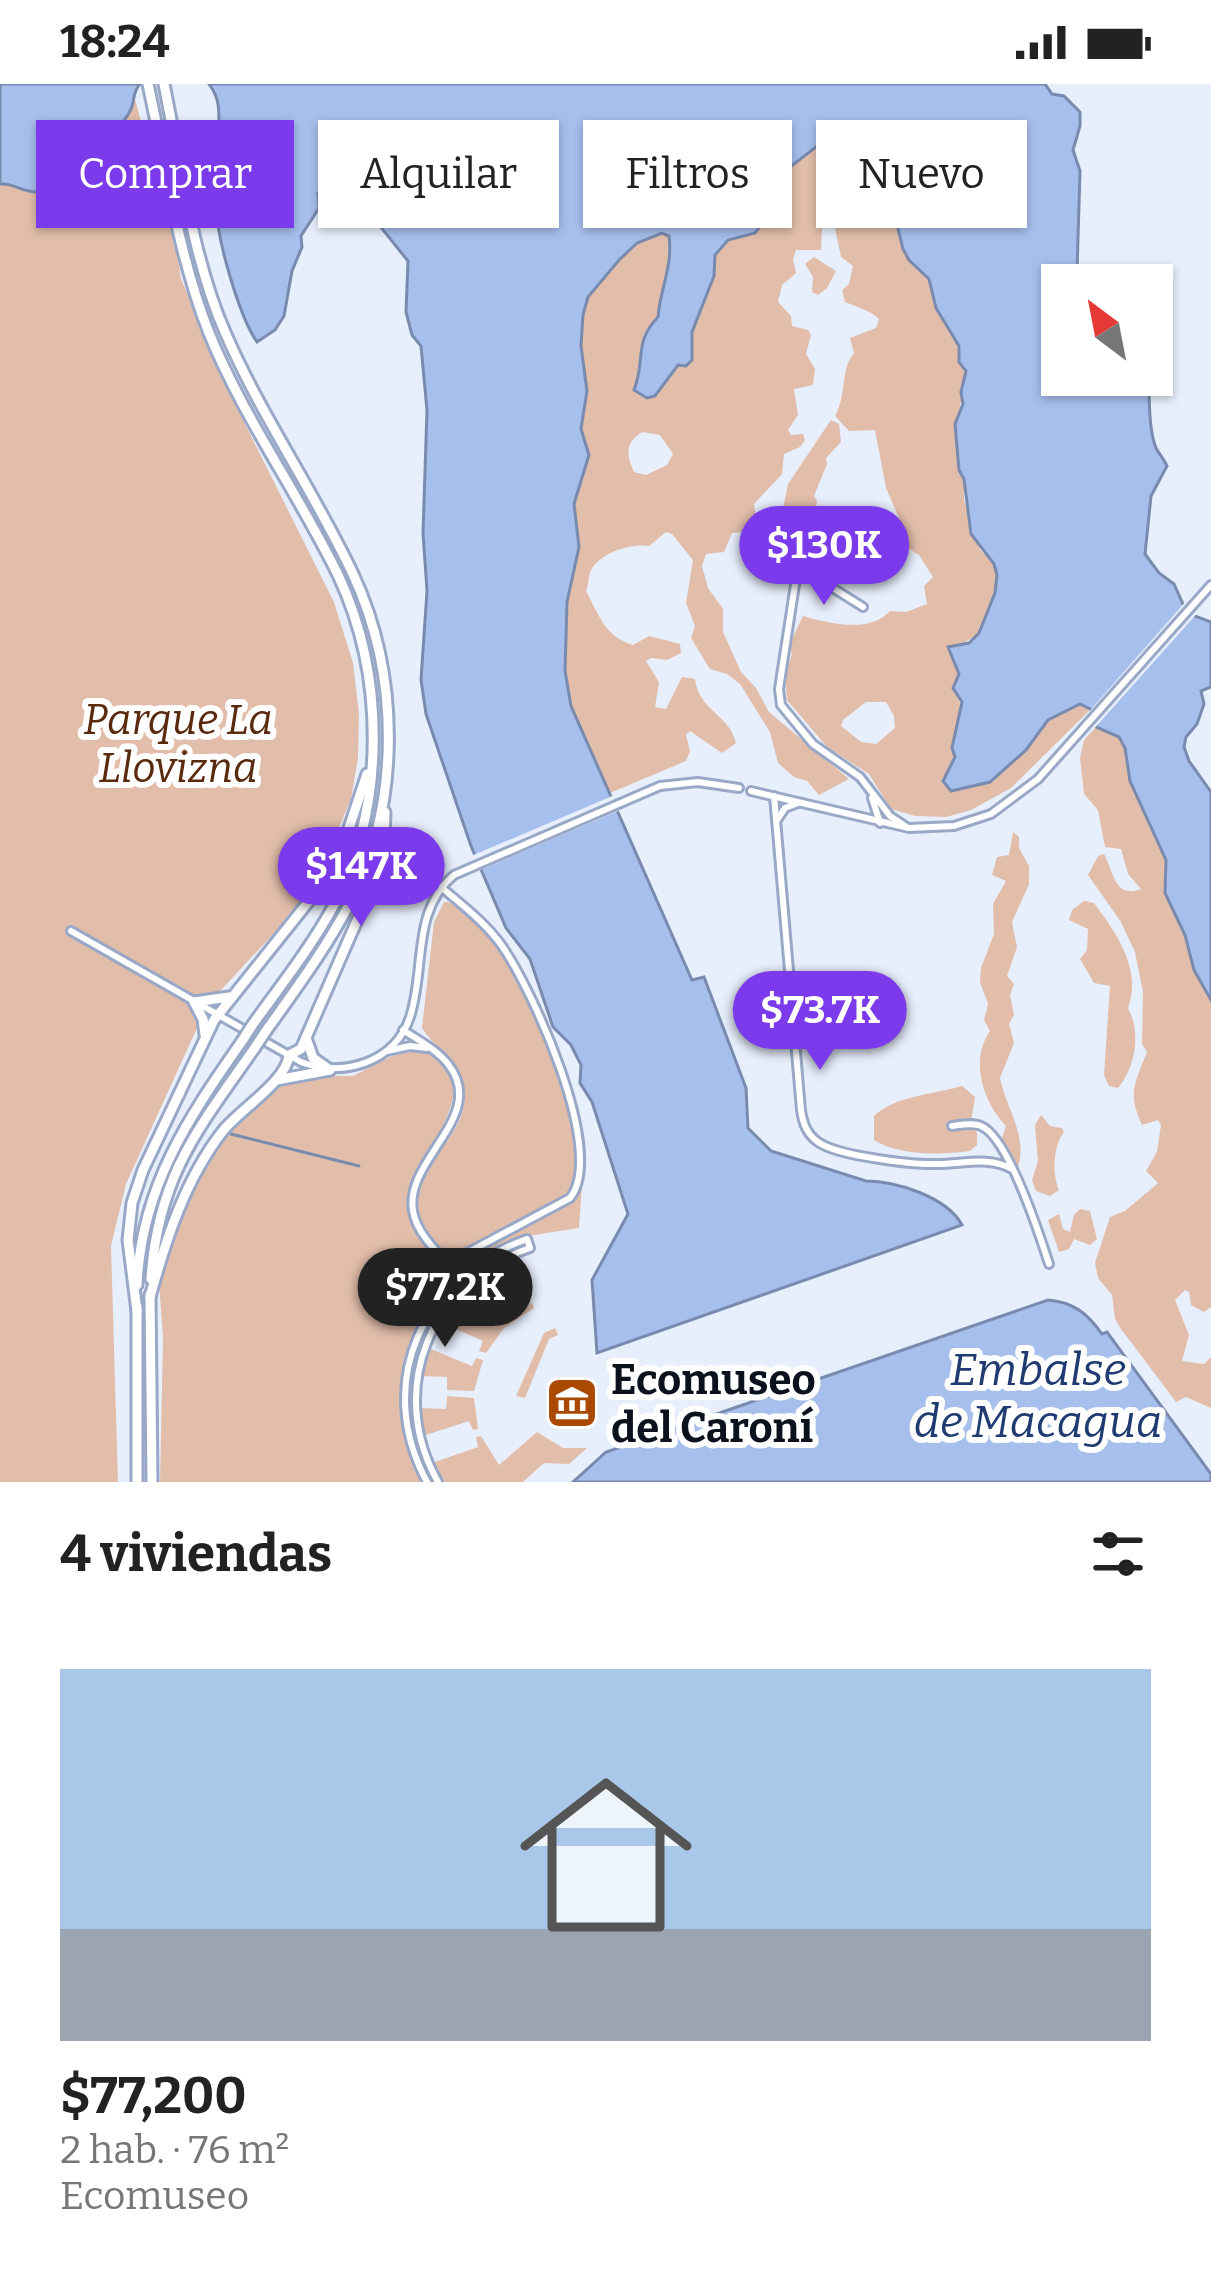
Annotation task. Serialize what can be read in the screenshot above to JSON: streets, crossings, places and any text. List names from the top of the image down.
{
  "water": ["Embalse de Macagua"],
  "parks": ["Parque La Llovizna"],
  "places": {
    "museum": ["Ecomuseo del Caroní"]
  },
  "north": "top left",
  "page": {
    "status": "18:24",
    "chip": [
      "Comprar",
      "Alquilar",
      "Filtros",
      "Nuevo"
    ],
    "price": [
      "$130K",
      "$147K",
      "$73.7K",
      "$77.2K"
    ],
    "heading": "4 viviendas",
    "list": [
      {
        "name": "$77,200",
        "note": "2 hab. · 76 m² · Ecomuseo"
      }
    ]
  }
}
